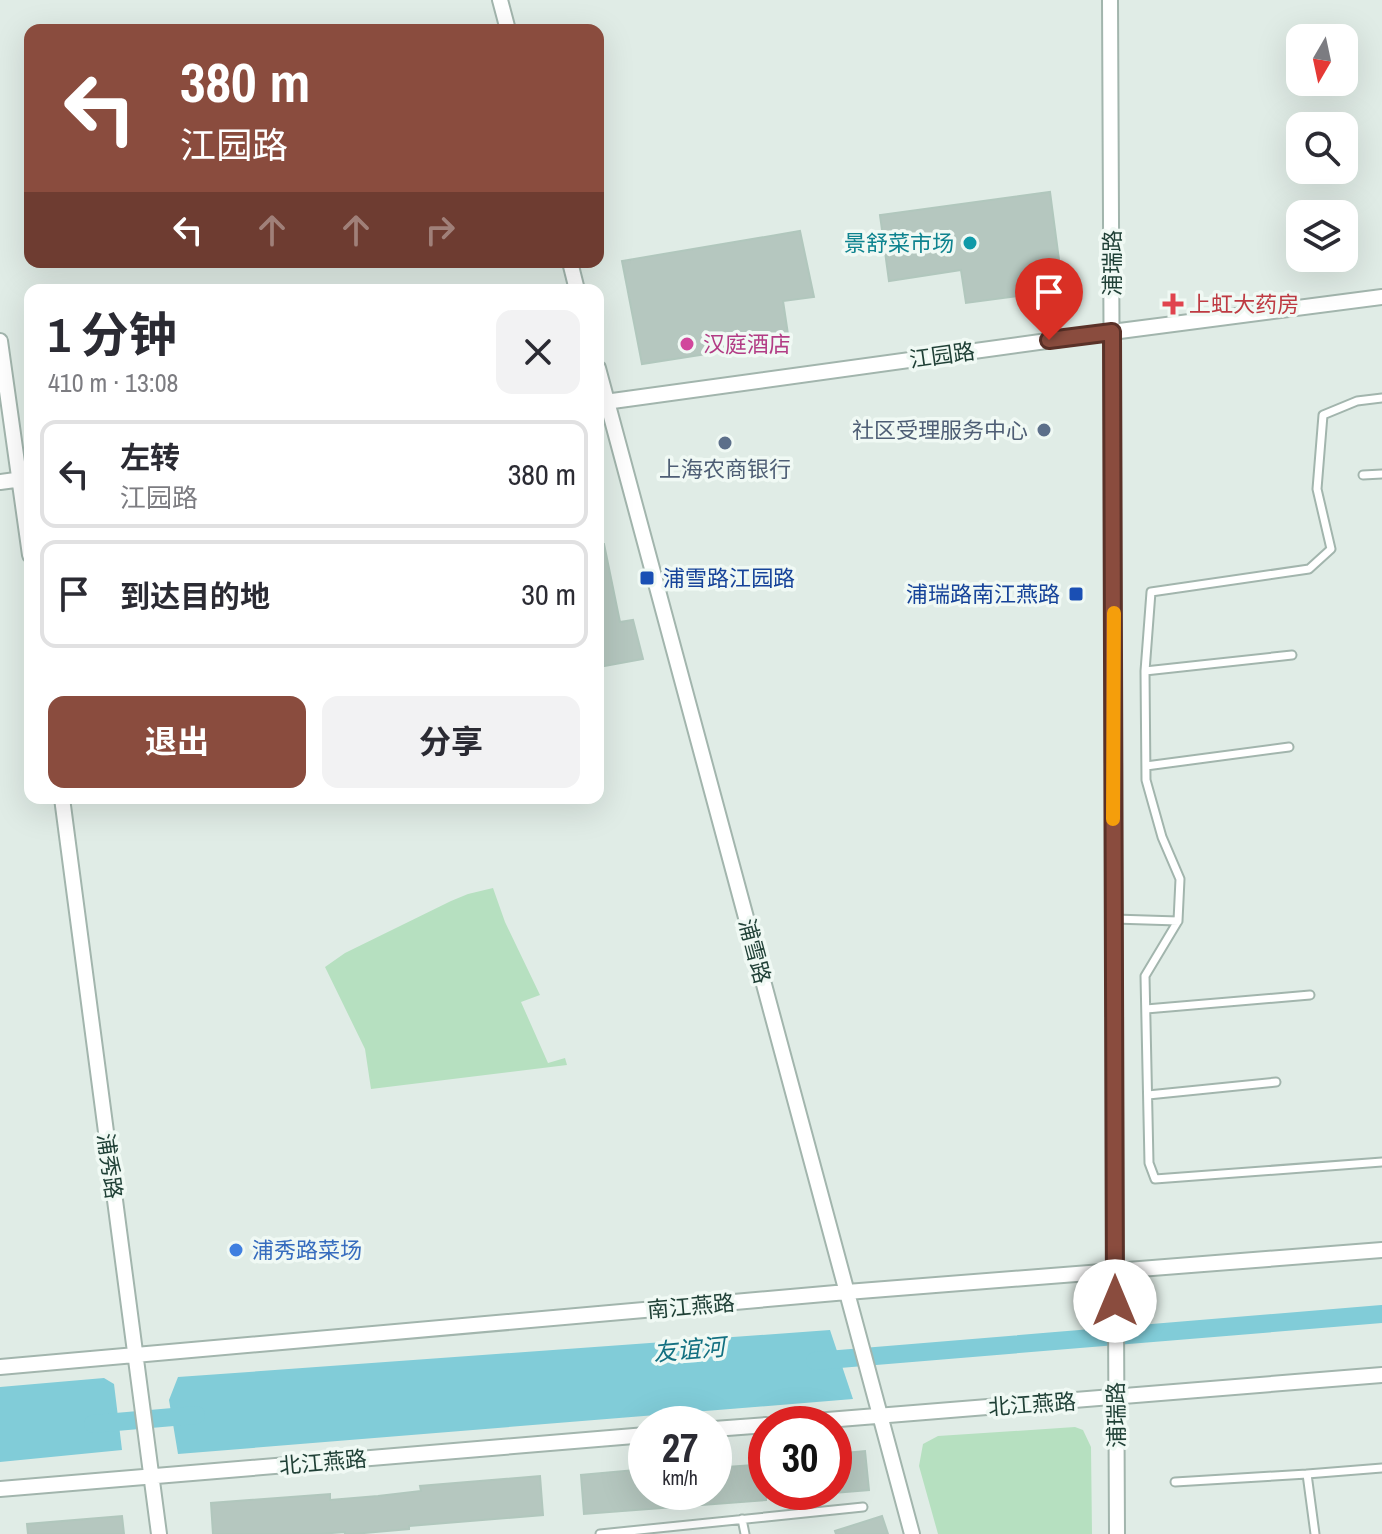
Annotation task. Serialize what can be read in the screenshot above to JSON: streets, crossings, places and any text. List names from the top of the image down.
{
  "streets": {
    "street": [
      "浦瑞路",
      "江园路",
      "浦雪路",
      "浦秀路",
      "南江燕路",
      "北江燕路"
    ]
  },
  "crossings": [
    ["浦瑞路", "江园路"],
    ["浦瑞路", "南江燕路"],
    ["浦瑞路", "北江燕路"],
    ["浦雪路", "南江燕路"],
    ["浦雪路", "北江燕路"],
    ["浦秀路", "南江燕路"],
    ["浦秀路", "北江燕路"]
  ],
  "water": ["友谊河"],
  "places": {
    "other": [
      "景舒菜市场",
      "汉庭酒店",
      "社区受理服务中心",
      "上海农商银行",
      "浦秀路菜场"
    ],
    "health": ["上虹大药房"],
    "transit": ["浦雪路江园路", "浦瑞路南江燕路"]
  },
  "north": "bottom",
  "page": {
    "turn": ["380 m", "江园路"],
    "heading": ["1 分钟", "410 m · 13:08"],
    "list": [
      {
        "name": "左转",
        "note": "江园路",
        "value": "380 m"
      },
      {
        "name": "到达目的地",
        "value": "30 m"
      }
    ],
    "buttons": ["退出", "分享"],
    "speed": "27 km/h",
    "limit": "30"
  }
}
